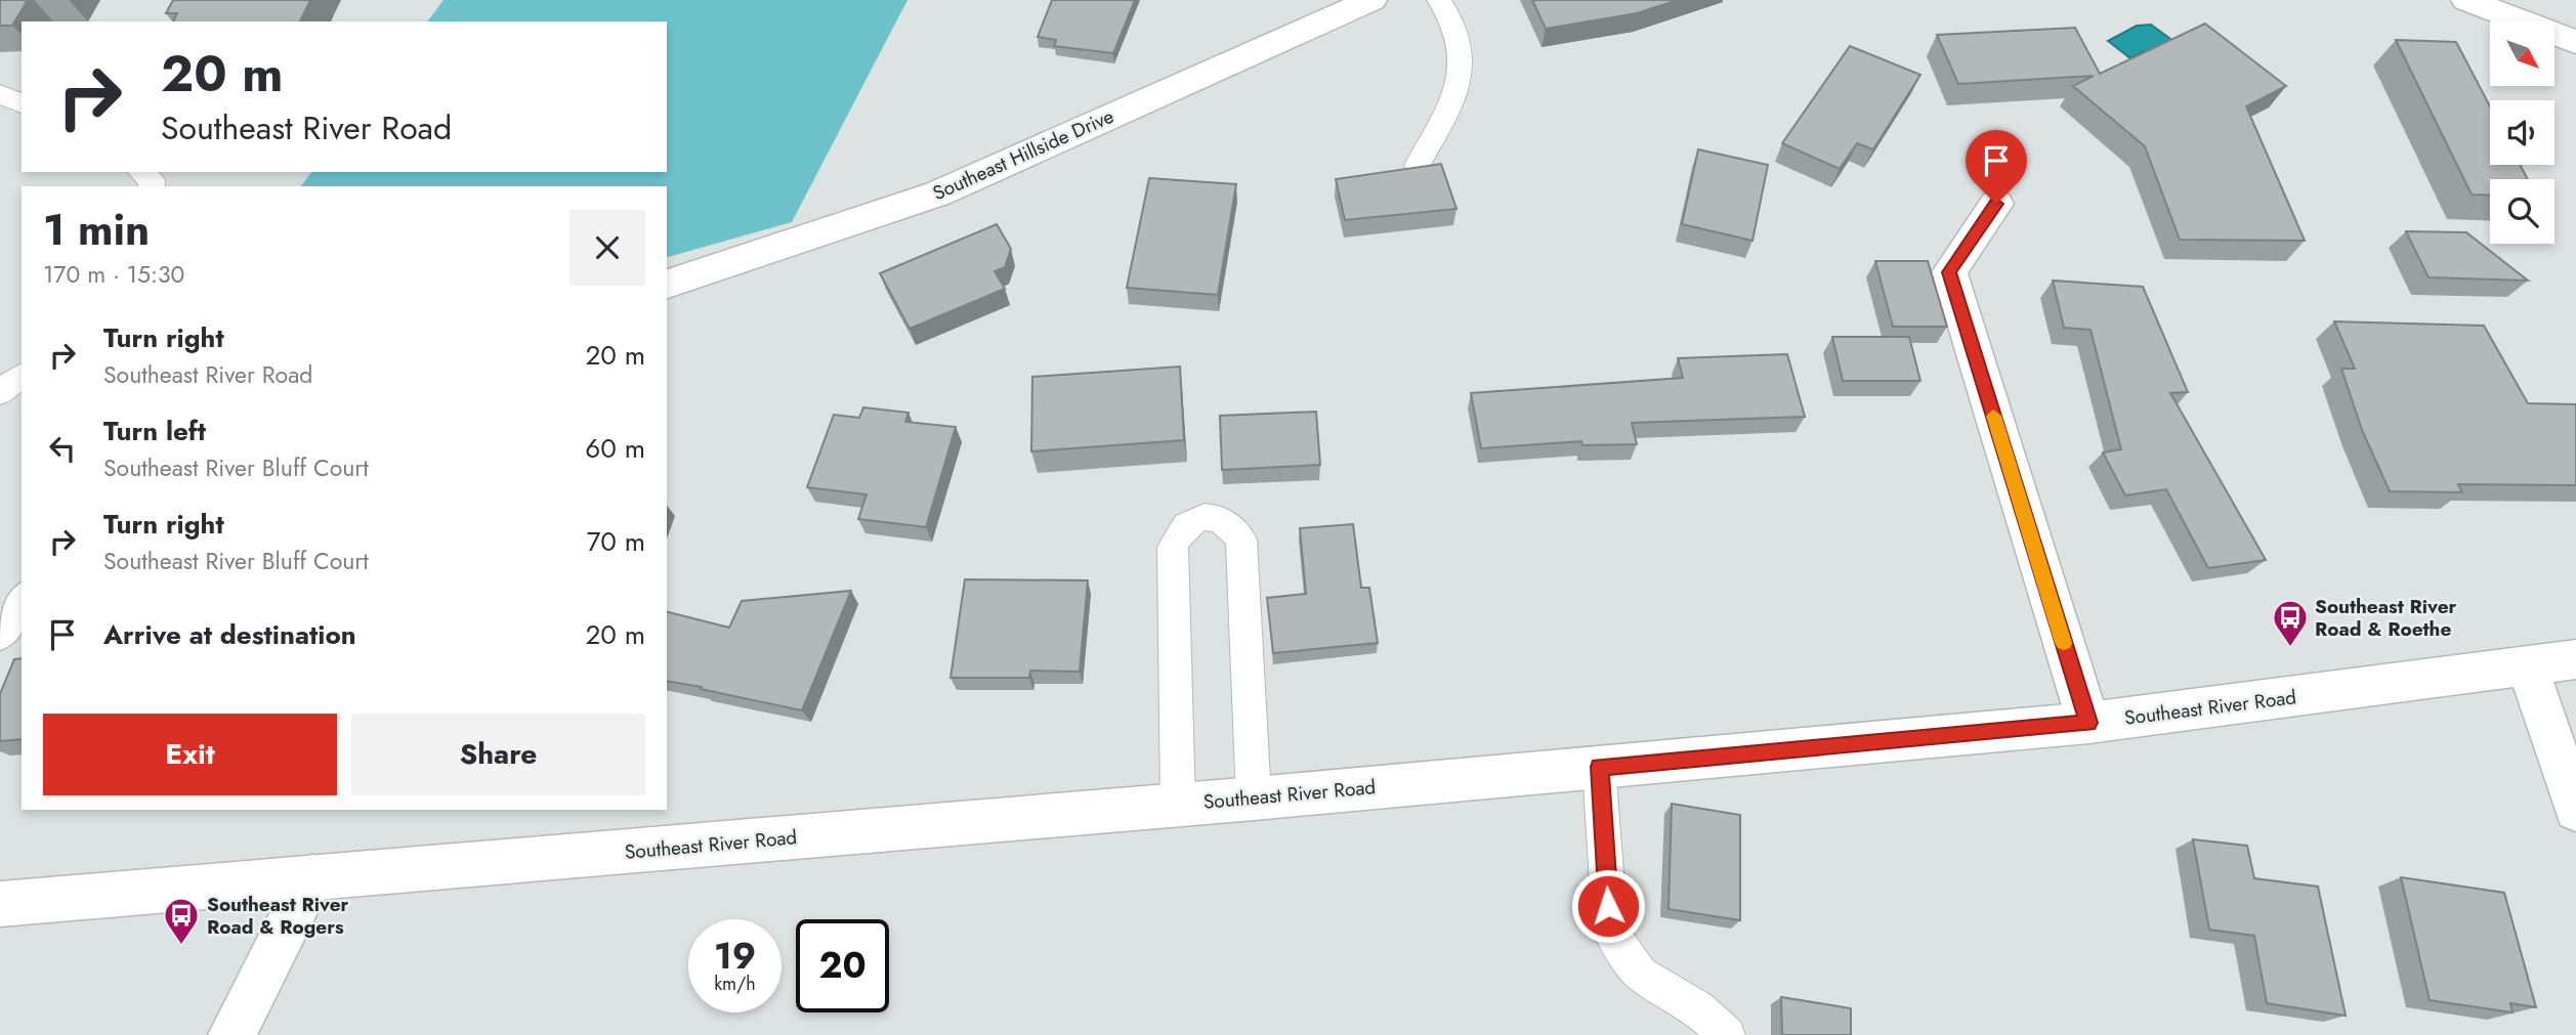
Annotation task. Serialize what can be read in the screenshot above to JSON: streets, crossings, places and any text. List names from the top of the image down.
{
  "streets": {
    "street": ["Southeast Hillside Drive", "Southeast River Road"]
  },
  "places": {
    "bus stop": ["Southeast River Road & Roethe", "Southeast River Road & Rogers"]
  },
  "north": "bottom right",
  "page": {
    "turn": ["20 m", "Southeast River Road"],
    "heading": ["1 min", "170 m · 15:30"],
    "list": [
      {
        "name": "Turn right",
        "note": "Southeast River Road",
        "value": "20 m"
      },
      {
        "name": "Turn left",
        "note": "Southeast River Bluff Court",
        "value": "60 m"
      },
      {
        "name": "Turn right",
        "note": "Southeast River Bluff Court",
        "value": "70 m"
      },
      {
        "name": "Arrive at destination",
        "value": "20 m"
      }
    ],
    "buttons": ["Exit", "Share"],
    "speed": "19 km/h",
    "limit": "20"
  }
}
